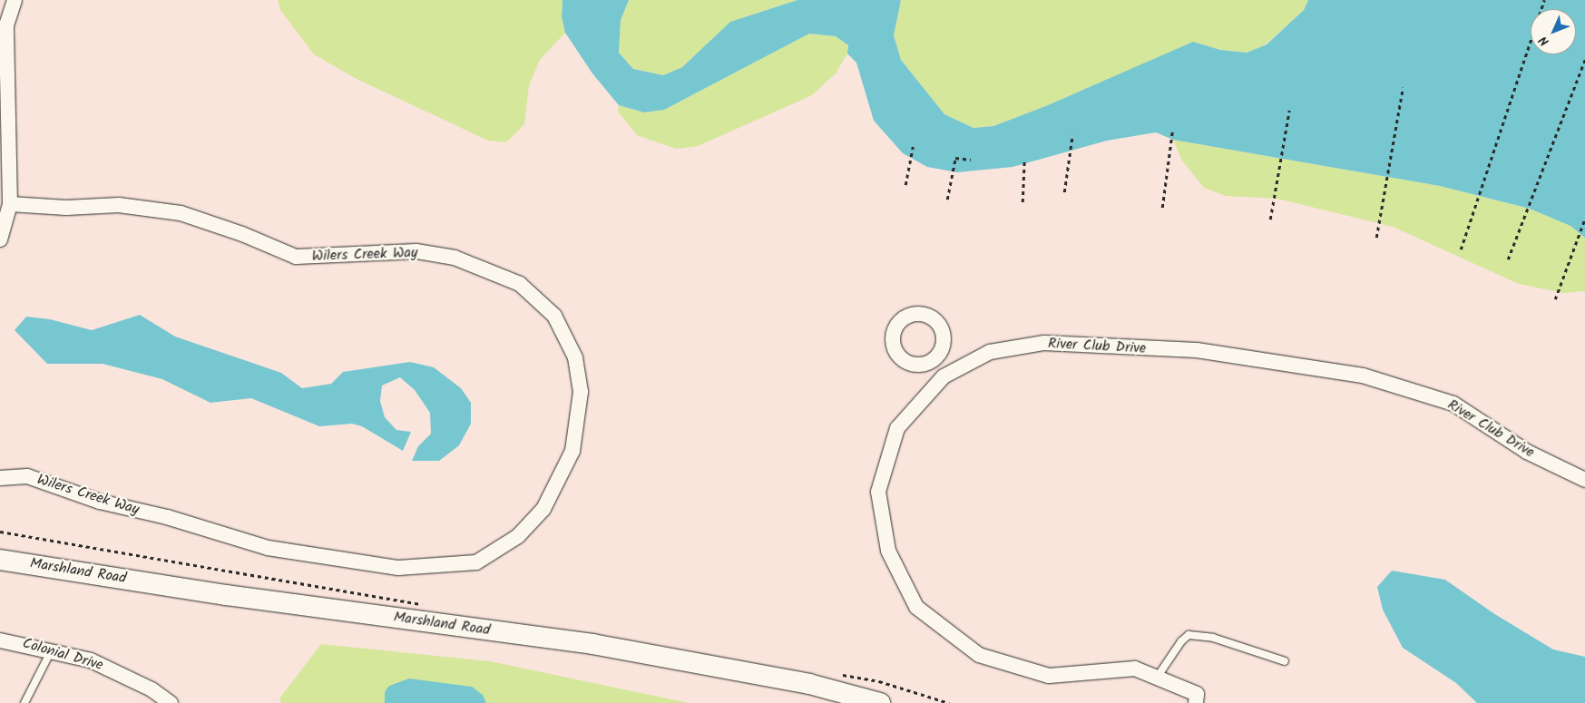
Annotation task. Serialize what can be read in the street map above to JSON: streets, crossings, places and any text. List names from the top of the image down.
{
  "streets": {
    "street": [
      "Wilers Creek Way",
      "River Club Drive",
      "Marshland Road",
      "Colonial Drive"
    ]
  },
  "north": "bottom left"
}
